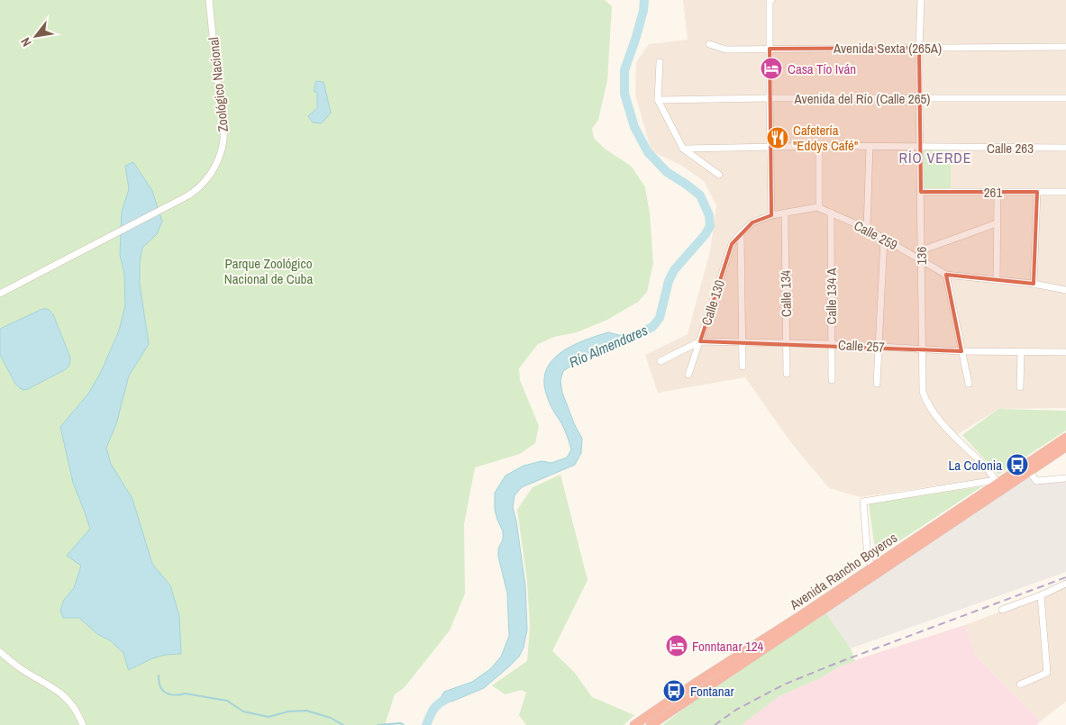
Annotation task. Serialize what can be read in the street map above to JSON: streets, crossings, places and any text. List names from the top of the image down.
{
  "streets": {
    "highway": ["Avenida Rancho Boyeros"],
    "street": [
      "Avenida Sexta (265A)",
      "Zoológico Nacional",
      "Avenida del Río (Calle 265)",
      "Calle 263",
      "261",
      "Calle 259",
      "136",
      "Calle 134",
      "Calle 134 A",
      "Calle 130",
      "Calle 257"
    ]
  },
  "crossings": [
    ["Avenida Sexta (265A)", "136"],
    ["Avenida del Río (Calle 265)", "136"],
    ["Calle 263", "136"],
    ["261", "136"],
    ["Calle 259", "136"],
    ["Calle 259", "Calle 134"],
    ["Calle 259", "Calle 134 A"],
    ["Calle 259", "Calle 130"],
    ["136", "Calle 257"],
    ["136", "Avenida Rancho Boyeros"],
    ["Calle 134", "Calle 257"],
    ["Calle 134 A", "Calle 257"],
    ["Calle 130", "Calle 257"]
  ],
  "districts": ["RÍO VERDE"],
  "water": ["Río Almendares"],
  "parks": ["Parque Zoológico Nacional de Cuba"],
  "places": {
    "hotel": ["Casa Tío Iván", "Fonntanar 124"],
    "restaurant": ["Cafetería \"Eddys Café\""],
    "bus stop": ["La Colonia", "Fontanar"]
  },
  "north": "bottom left"
}
